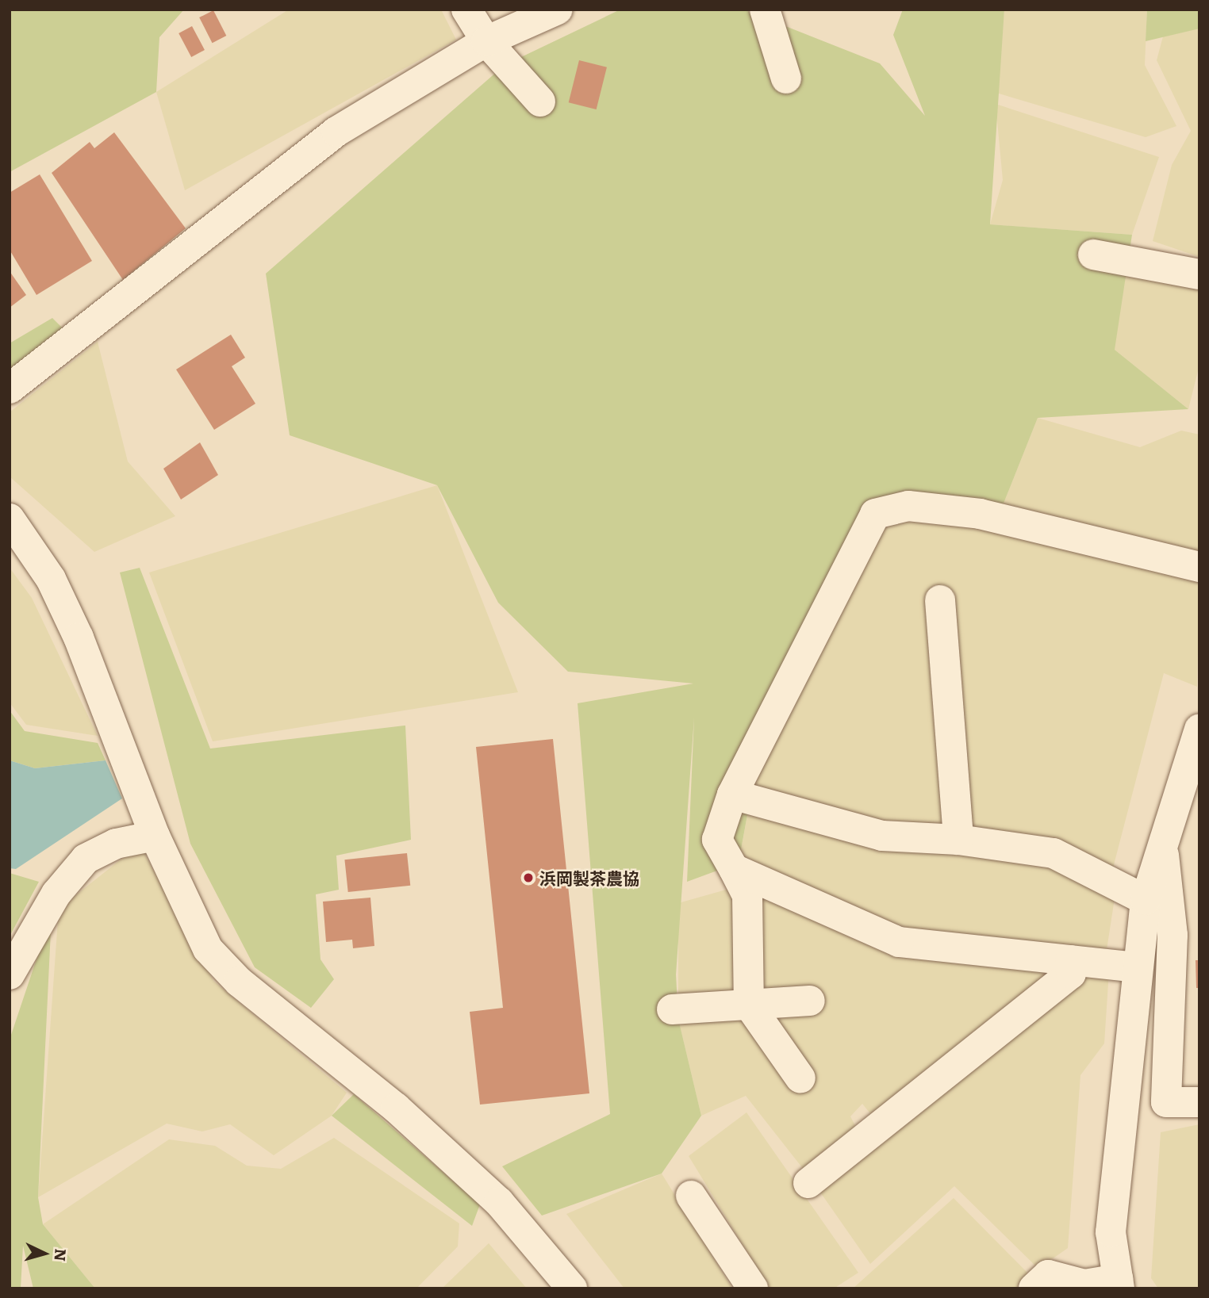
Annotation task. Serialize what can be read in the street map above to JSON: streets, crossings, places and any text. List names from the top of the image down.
{
  "places": ["浜岡製茶農協"],
  "north": "right"
}
